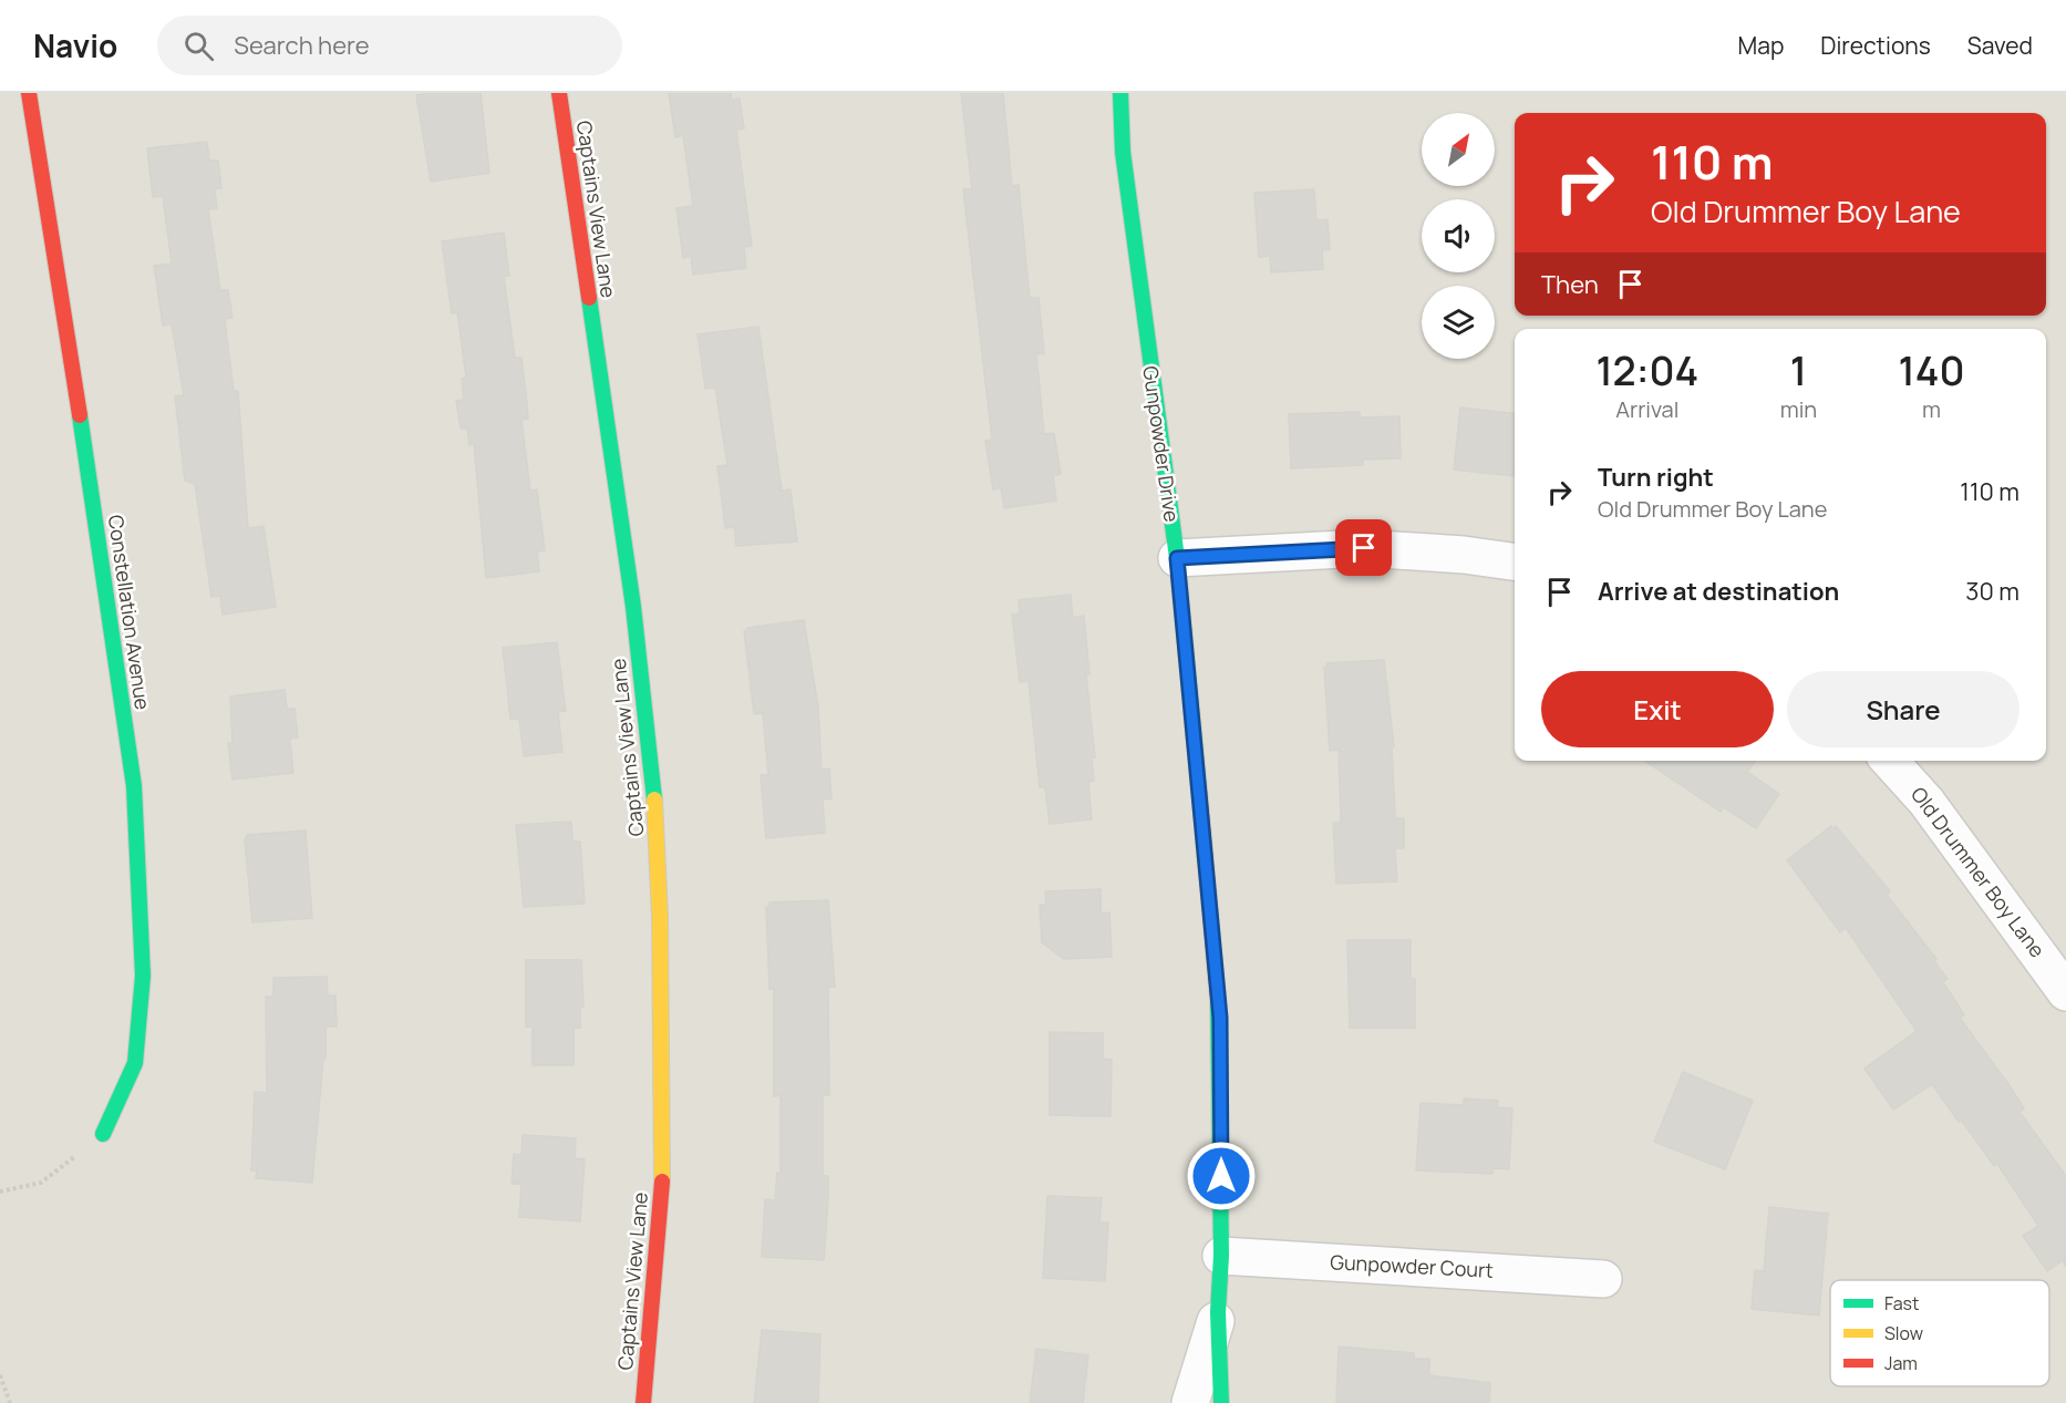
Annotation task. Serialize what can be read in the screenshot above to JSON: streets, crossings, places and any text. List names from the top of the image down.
{
  "streets": {
    "street": [
      "Captains View Lane",
      "Gunpowder Drive",
      "Constellation Avenue",
      "Old Drummer Boy Lane",
      "Gunpowder Court"
    ]
  },
  "crossings": [
    ["Gunpowder Drive", "Gunpowder Court"]
  ],
  "legend": ["Fast", "Slow", "Jam"],
  "north": "top right",
  "page": {
    "header": "Navio",
    "search": "Search here",
    "nav": ["Map", "Directions", "Saved"],
    "turn": ["110 m", "Old Drummer Boy Lane"],
    "then": "Then",
    "eta": [
      "12:04",
      "Arrival",
      "1",
      "min",
      "140",
      "m"
    ],
    "list": [
      {
        "name": "Turn right",
        "note": "Old Drummer Boy Lane",
        "value": "110 m"
      },
      {
        "name": "Arrive at destination",
        "value": "30 m"
      }
    ],
    "buttons": ["Exit", "Share"]
  }
}
